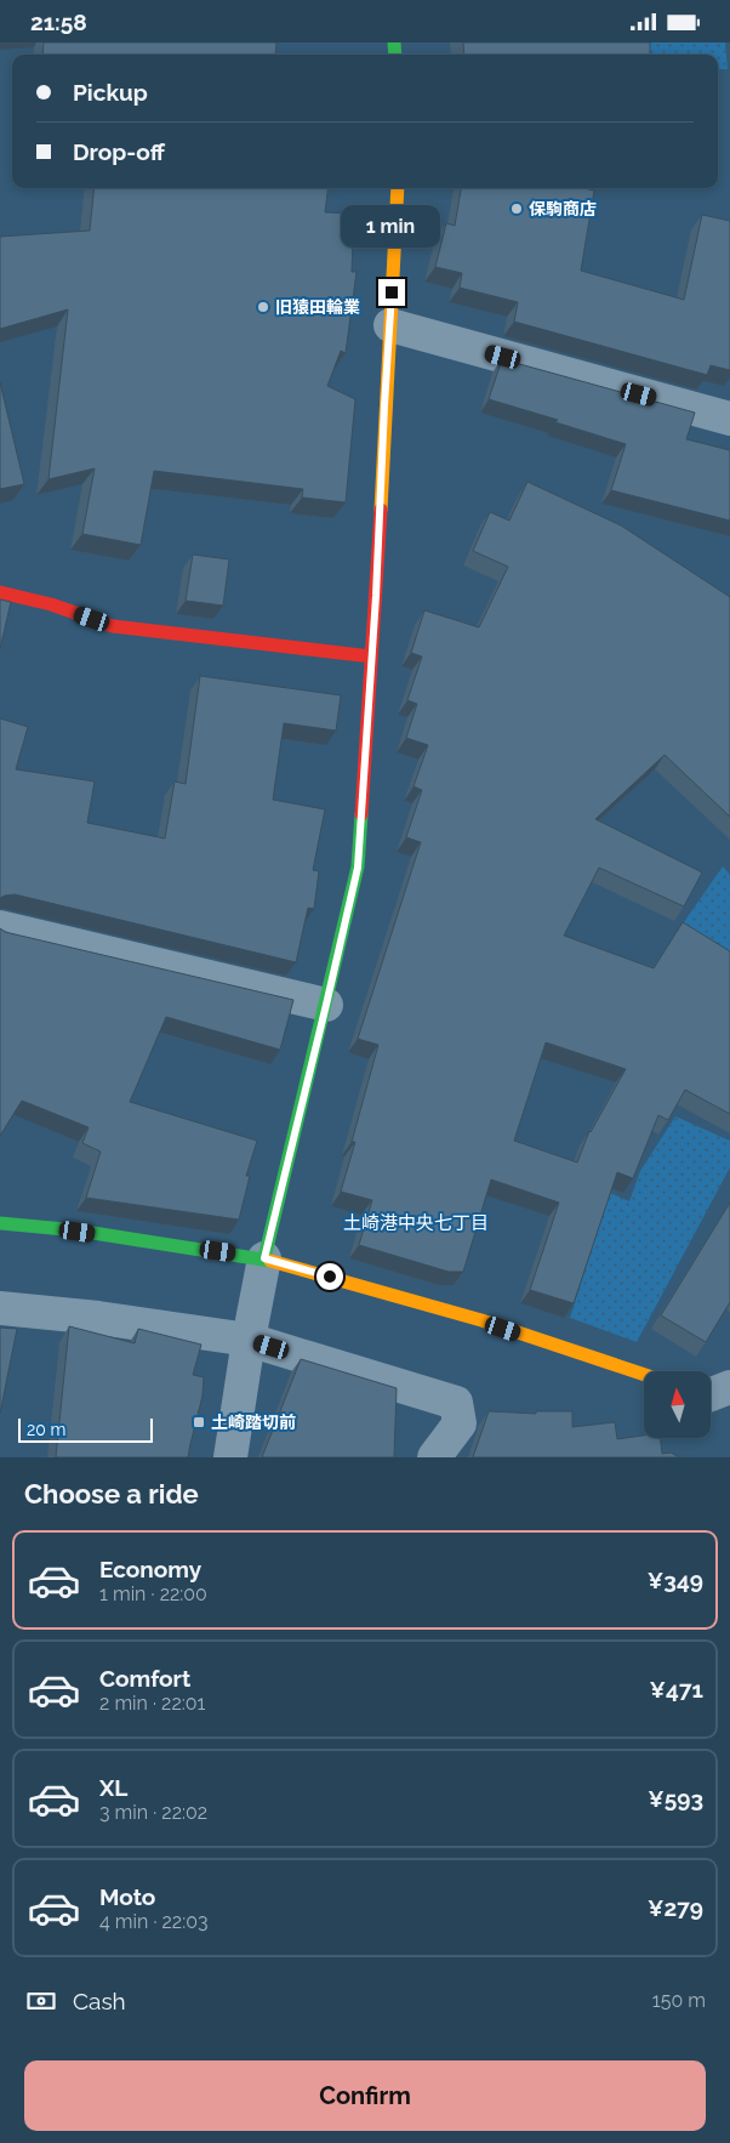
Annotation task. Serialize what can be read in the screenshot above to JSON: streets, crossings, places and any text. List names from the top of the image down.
{
  "districts": ["土崎港中央七丁目"],
  "places": {
    "other": ["保駒商店", "旧猿田輪業"],
    "transit": ["土崎踏切前"]
  },
  "scale_bar": "20 m",
  "north": "top",
  "page": {
    "status": "21:58",
    "banner": ["Pickup", "Drop-off"],
    "bubble": "1 min",
    "scale": "20 m",
    "heading": "Choose a ride",
    "list": [
      {
        "name": "Economy",
        "note": "1 min · 22:00",
        "value": "¥349"
      },
      {
        "name": "Comfort",
        "note": "2 min · 22:01",
        "value": "¥471"
      },
      {
        "name": "XL",
        "note": "3 min · 22:02",
        "value": "¥593"
      },
      {
        "name": "Moto",
        "note": "4 min · 22:03",
        "value": "¥279"
      }
    ],
    "pay": ["Cash", "150 m"],
    "buttons": "Confirm"
  }
}
